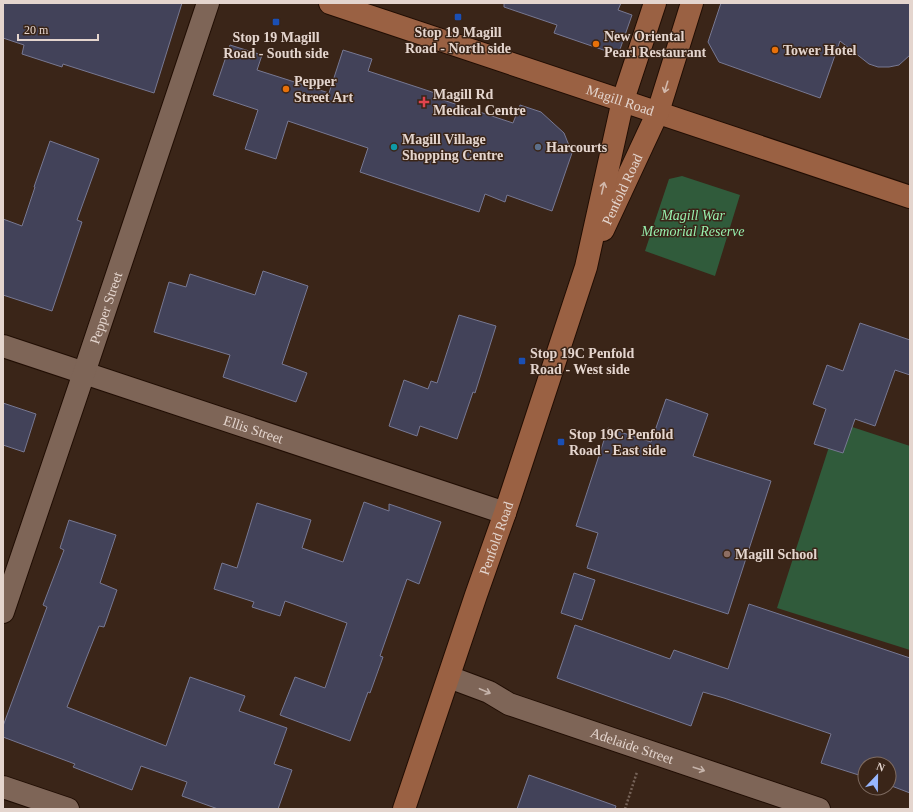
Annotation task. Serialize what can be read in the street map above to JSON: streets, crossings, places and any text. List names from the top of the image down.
{
  "streets": {
    "main road": ["Magill Road", "Penfold Road"],
    "street": ["Pepper Street", "Ellis Street", "Adelaide Street"]
  },
  "crossings": [
    ["Magill Road", "Penfold Road"],
    ["Penfold Road", "Ellis Street"],
    ["Penfold Road", "Adelaide Street"],
    ["Pepper Street", "Ellis Street"]
  ],
  "one_way": ["Adelaide Street"],
  "parks": ["Magill War Memorial Reserve"],
  "places": {
    "transit": [
      "Stop 19 Magill Road - North side",
      "Stop 19 Magill Road - South side",
      "Stop 19C Penfold Road - West side",
      "Stop 19C Penfold Road - East side"
    ],
    "other": [
      "New Oriental Pearl Restaurant",
      "Tower Hotel",
      "Pepper Street Art",
      "Magill Village Shopping Centre",
      "Harcourts",
      "Magill School"
    ],
    "health": ["Magill Rd Medical Centre"]
  },
  "scale_bar": "20 m",
  "north": "top"
}
